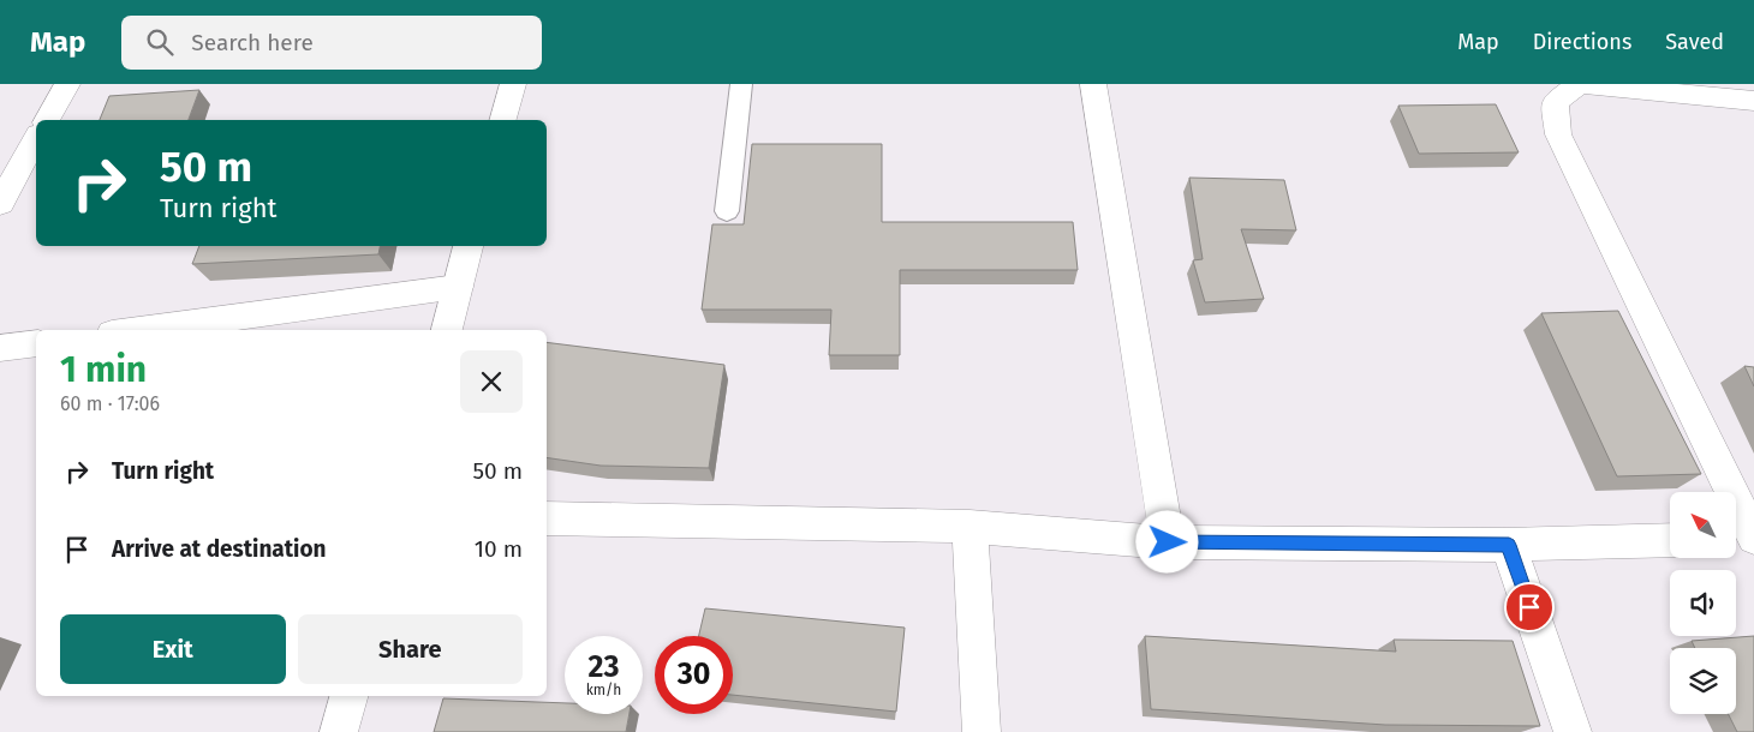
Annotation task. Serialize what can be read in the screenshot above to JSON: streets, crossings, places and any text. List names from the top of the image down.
{
  "north": "top left",
  "page": {
    "header": "Map",
    "search": "Search here",
    "nav": ["Map", "Directions", "Saved"],
    "turn": ["50 m", "Turn right"],
    "heading": ["1 min", "60 m · 17:06"],
    "list": [
      {
        "name": "Turn right",
        "value": "50 m"
      },
      {
        "name": "Arrive at destination",
        "value": "10 m"
      }
    ],
    "buttons": ["Exit", "Share"],
    "speed": "23 km/h",
    "limit": "30"
  }
}
